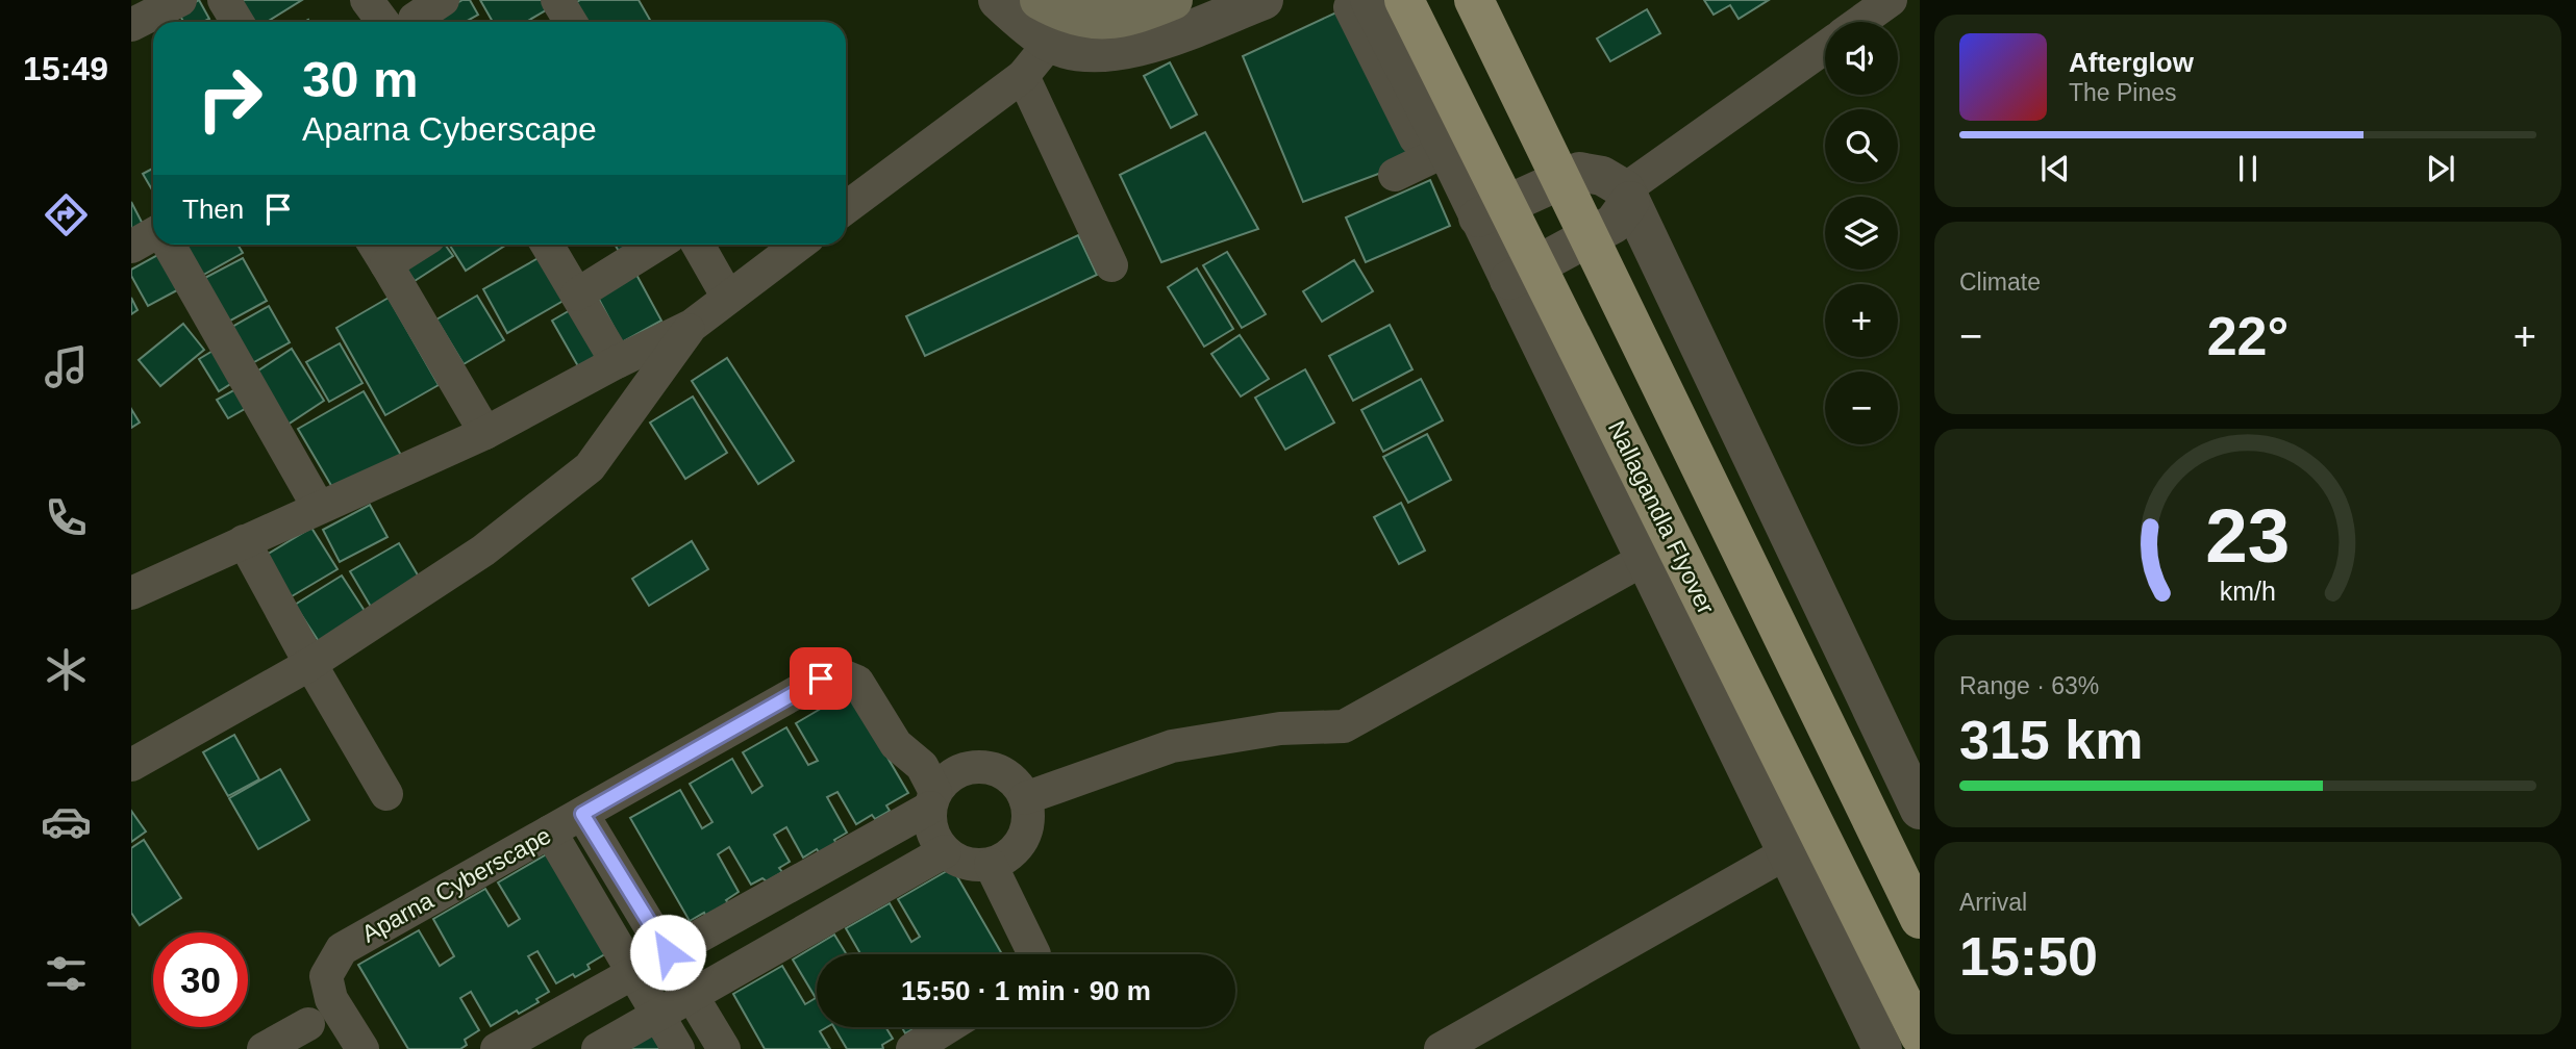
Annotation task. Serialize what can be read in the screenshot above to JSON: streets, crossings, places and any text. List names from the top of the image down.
{
  "streets": {
    "main road": ["Nallagandla Flyover"],
    "street": ["Aparna Cyberscape"]
  },
  "page": {
    "tabs": "15:49",
    "map_buttons": ["+", "−"],
    "turn": ["30 m", "Aparna Cyberscape"],
    "song": ["Afterglow", "The Pines"],
    "then": "Then",
    "tile": [
      "Climate",
      ["Range · 63%", "315 km"],
      ["Arrival", "15:50"]
    ],
    "heat": ["−", "22°", "+"],
    "limit": "30",
    "trip": "15:50 · 1 min · 90 m",
    "gauge": ["23", "km/h"]
  }
}
